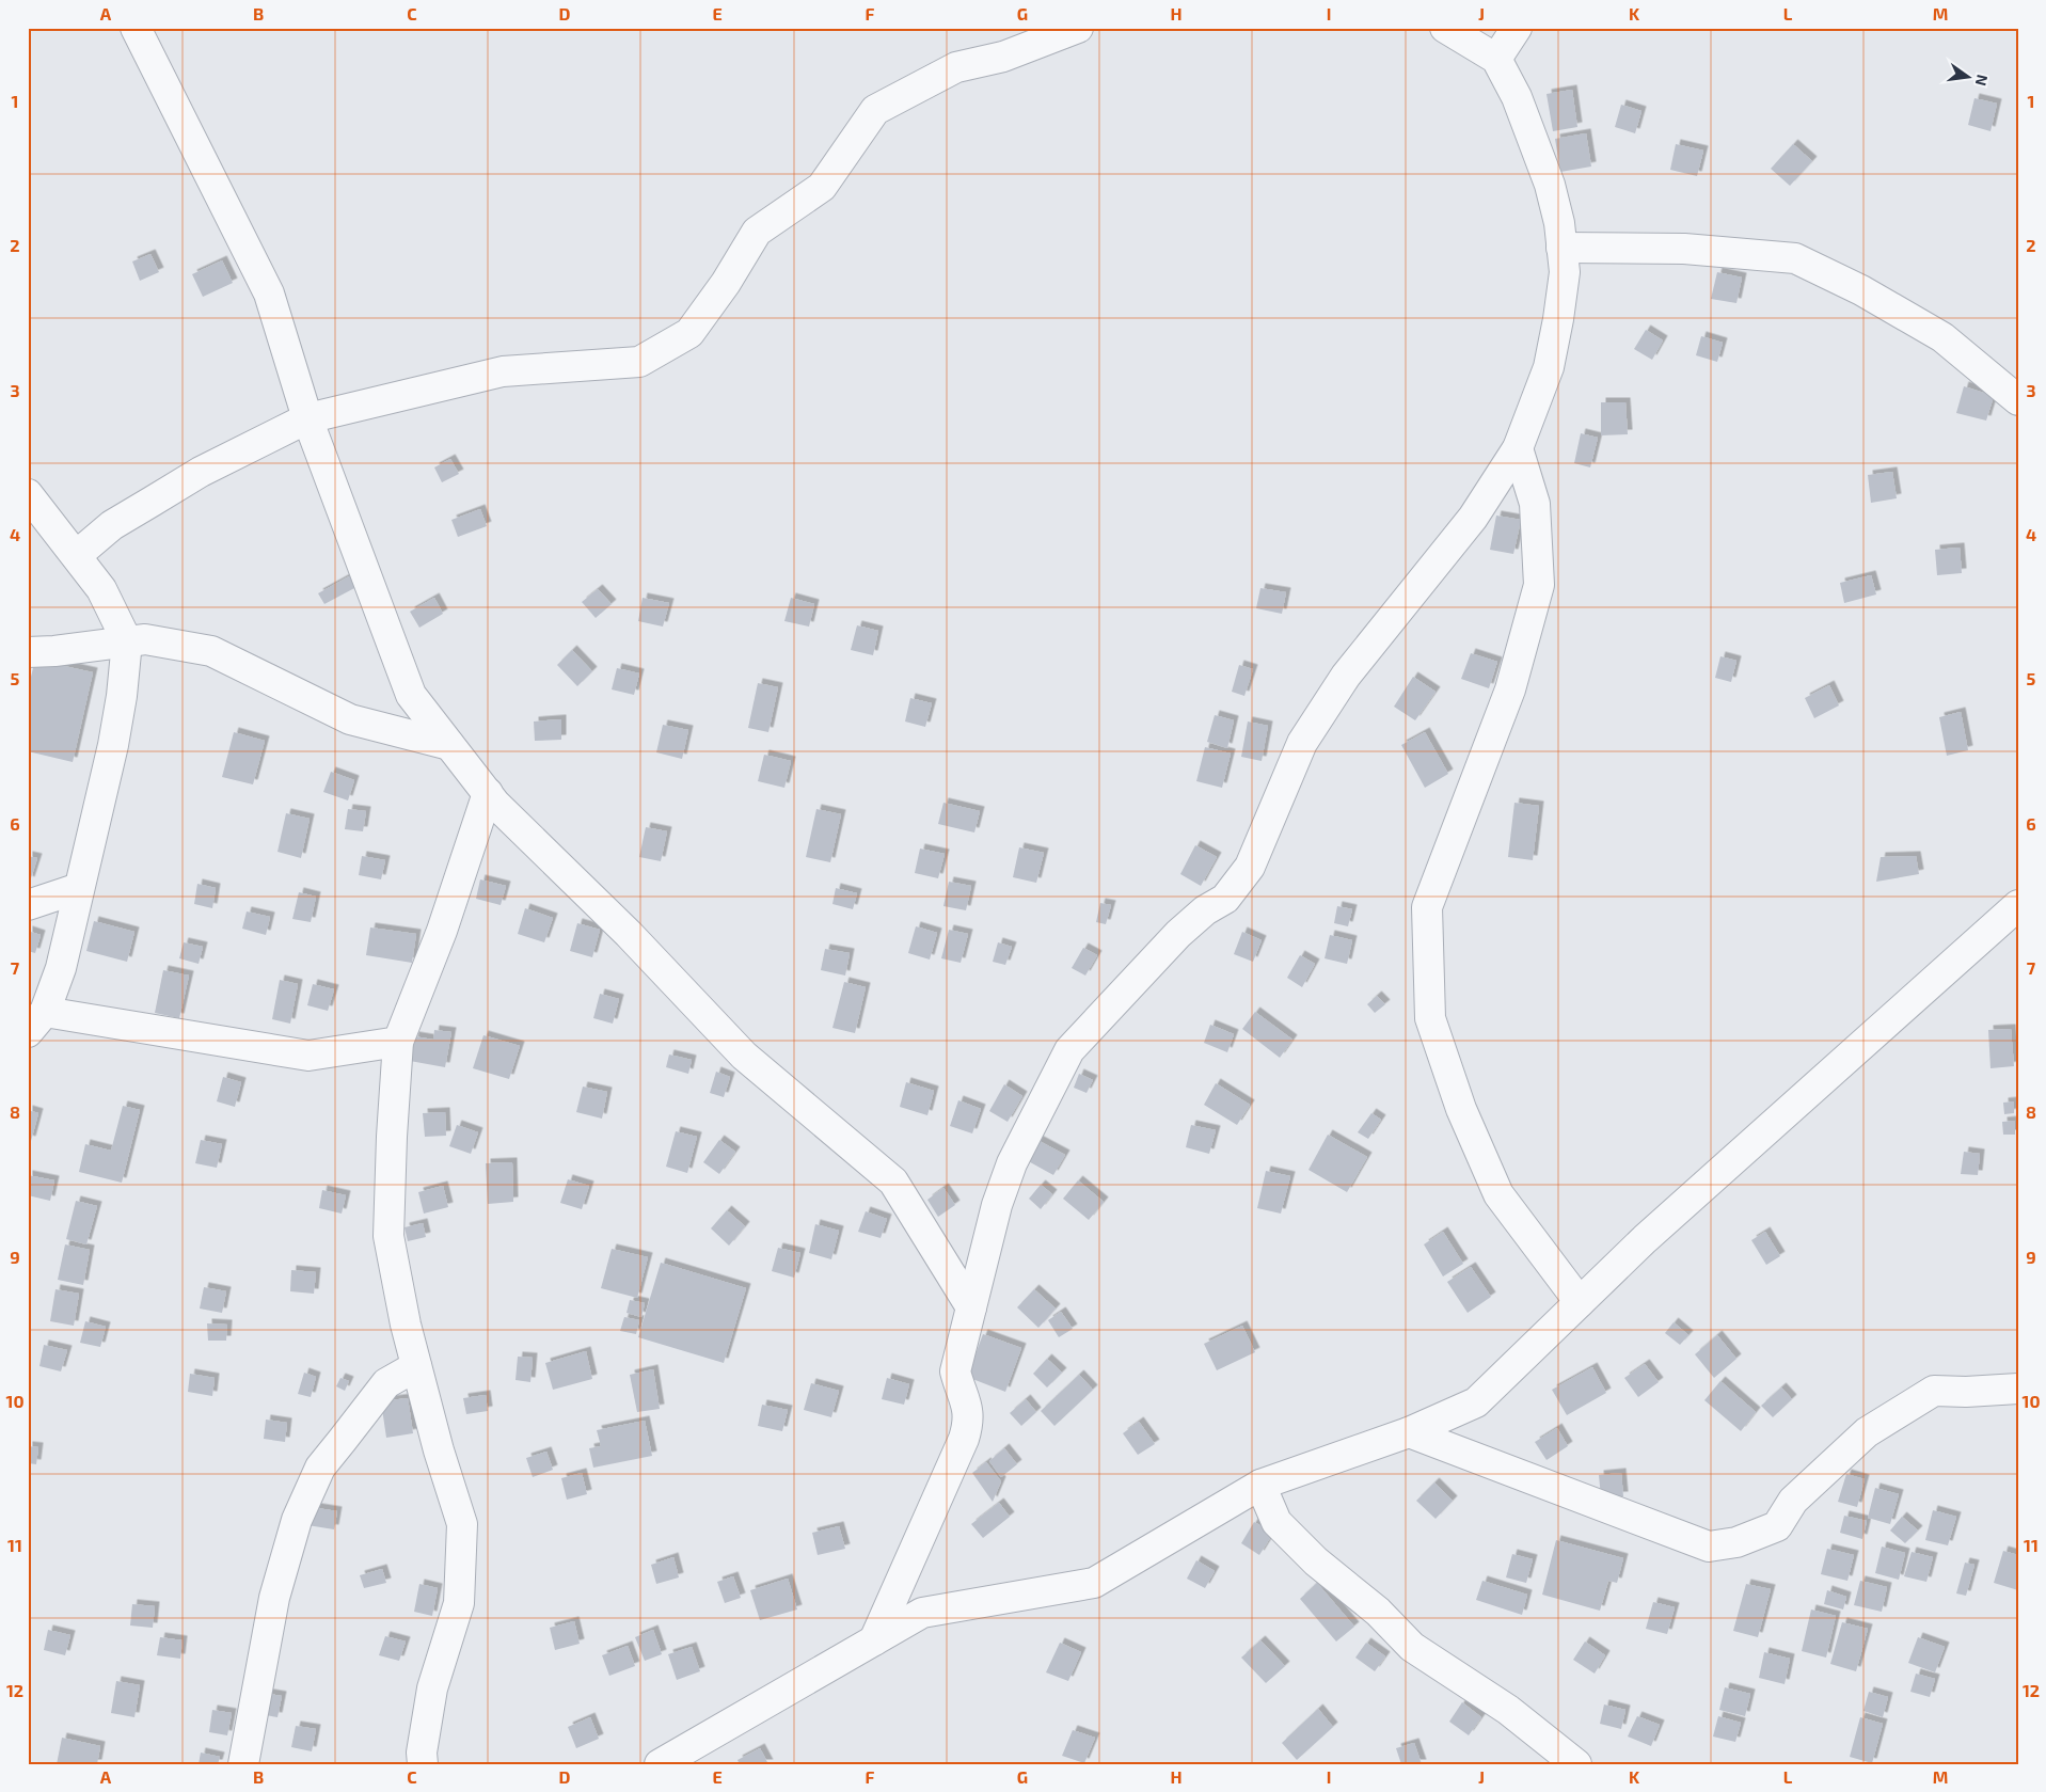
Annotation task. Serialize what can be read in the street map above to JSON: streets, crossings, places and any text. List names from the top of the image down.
{
  "north": "right",
  "grid": {
    "columns": [
      "A",
      "B",
      "C",
      "D",
      "E",
      "F",
      "G",
      "H",
      "I",
      "J",
      "K",
      "L",
      "M"
    ],
    "rows": [
      "1",
      "2",
      "3",
      "4",
      "5",
      "6",
      "7",
      "8",
      "9",
      "10",
      "11",
      "12"
    ]
  }
}
